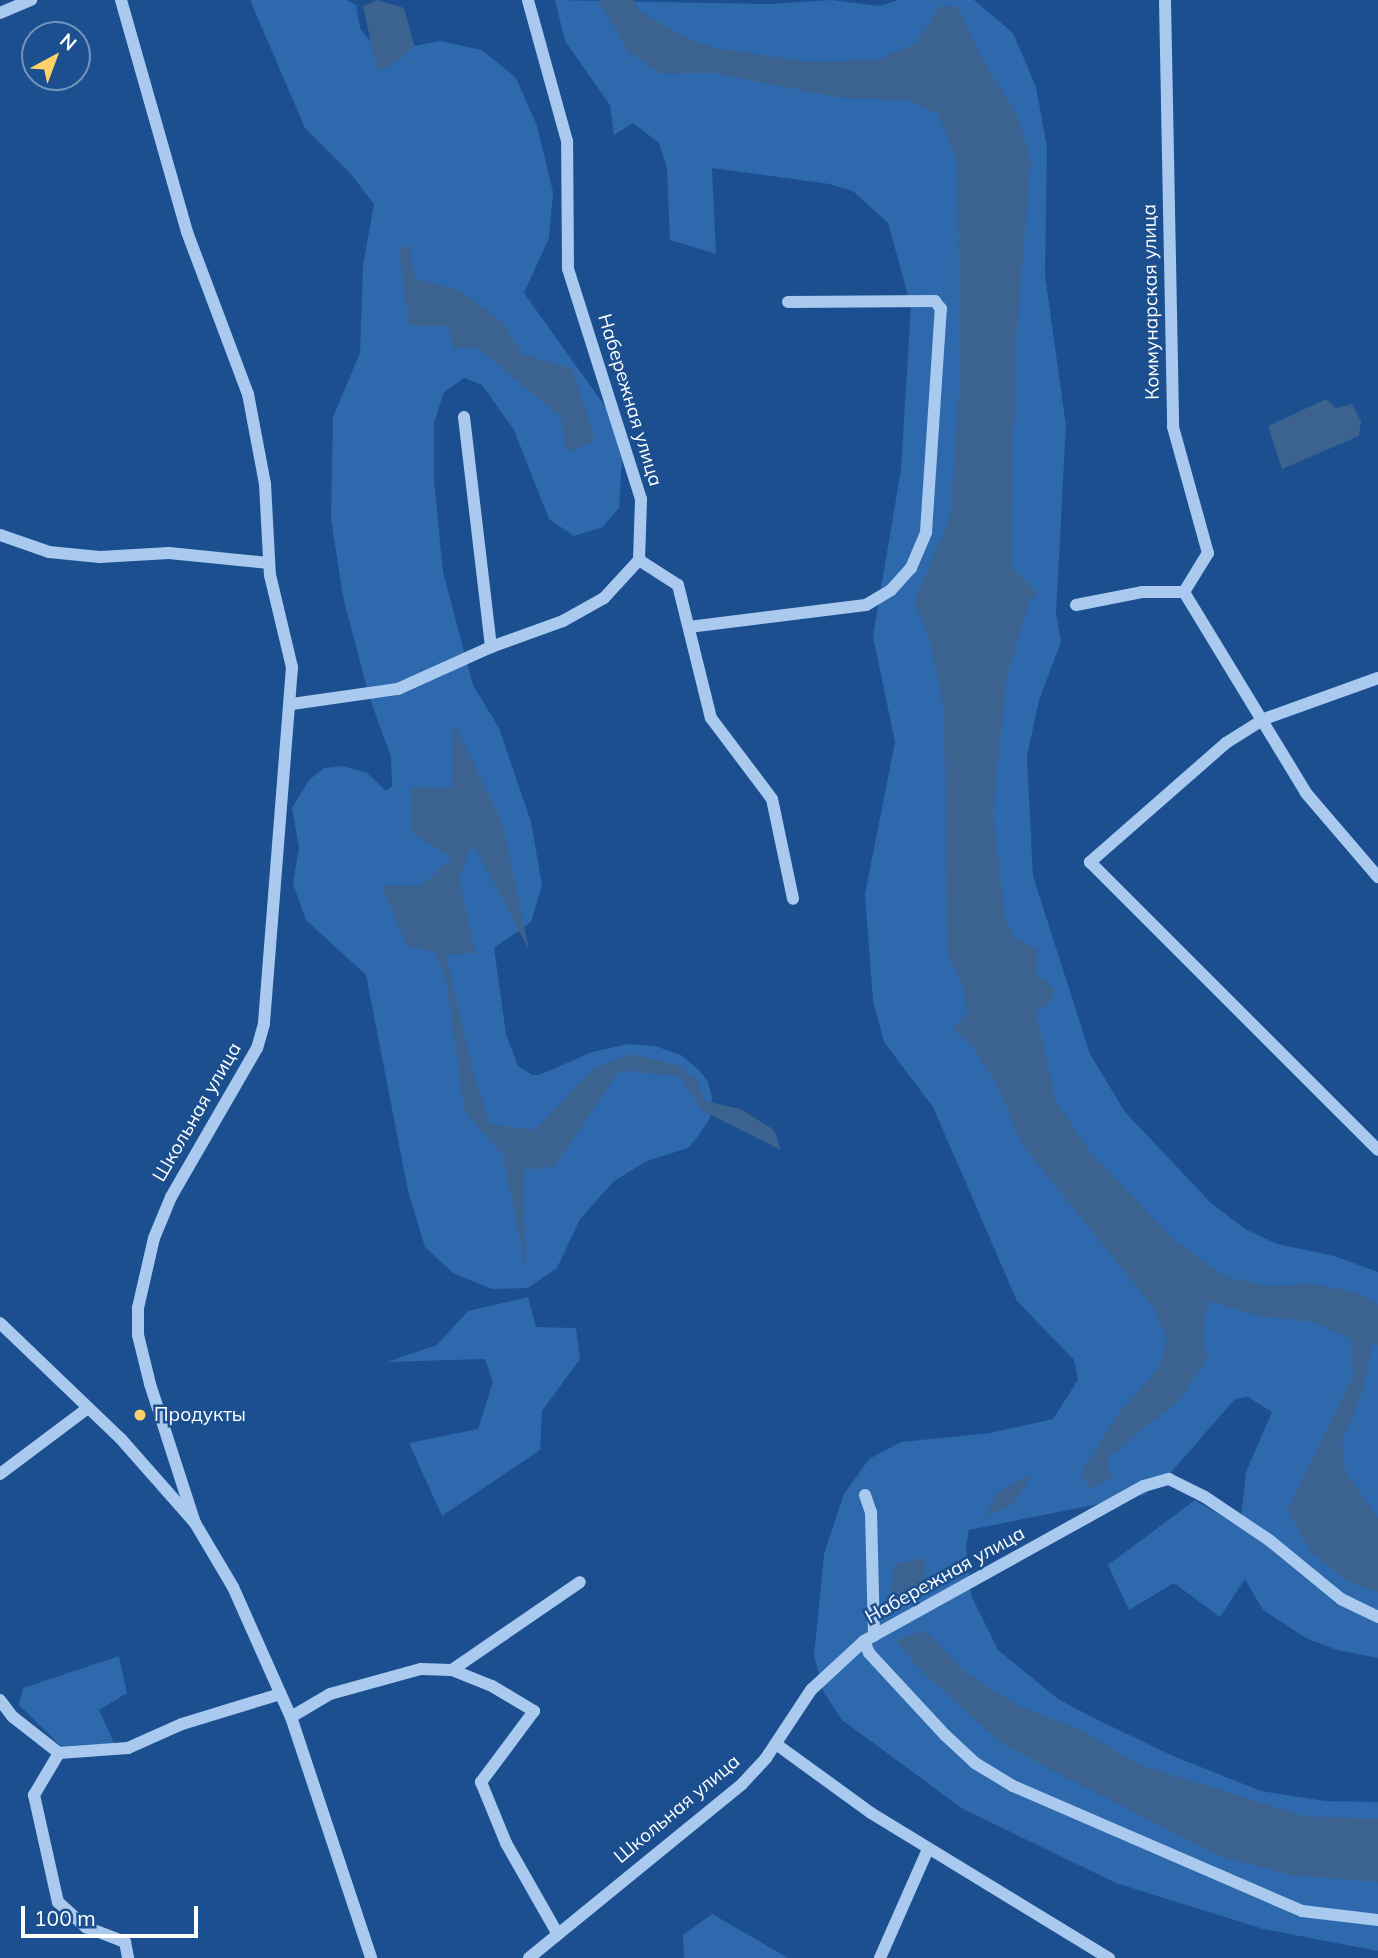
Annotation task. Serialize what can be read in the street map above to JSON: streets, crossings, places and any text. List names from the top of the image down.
{
  "streets": {
    "street": ["Коммунарская улица", "Набережная улица", "Школьная улица"]
  },
  "crossings": [
    ["Набережная улица", "Школьная улица"]
  ],
  "places": ["Продукты"],
  "scale_bar": "100 m",
  "north": "top right"
}
